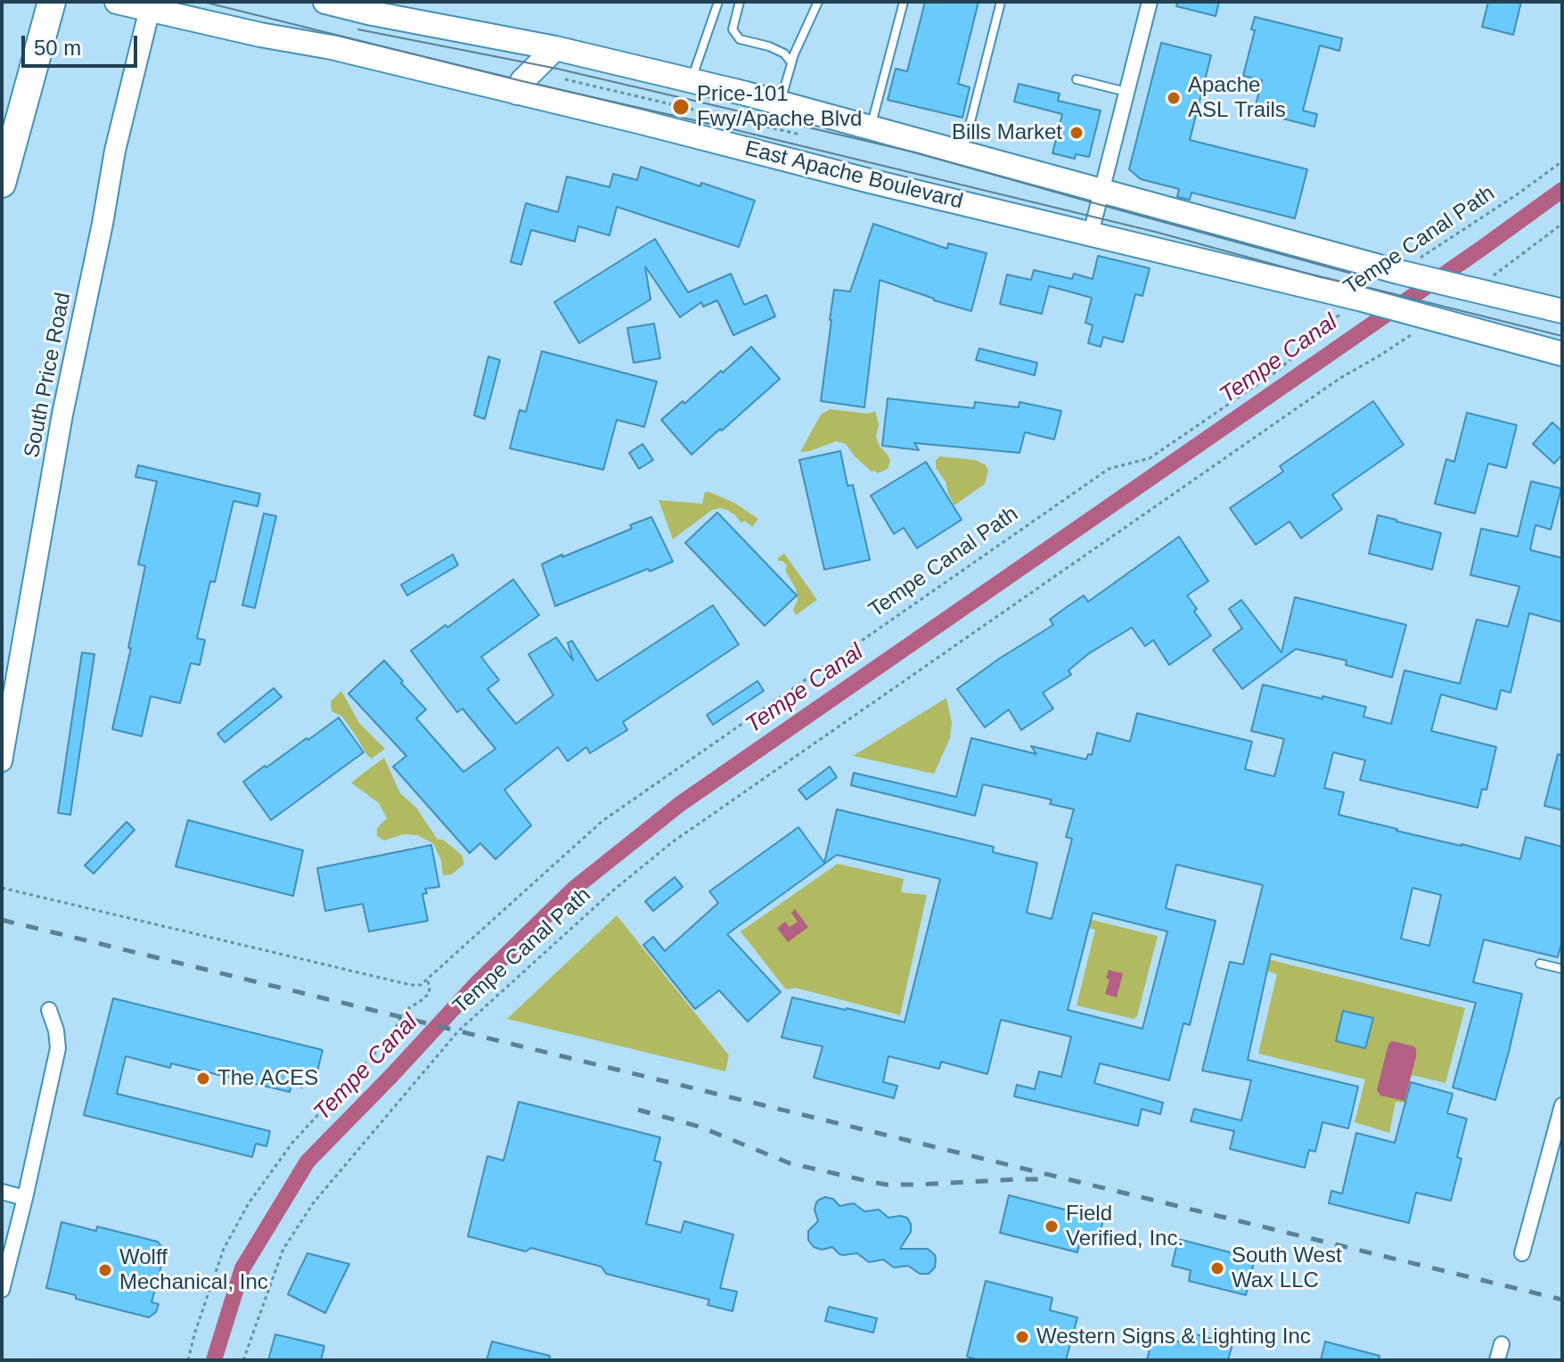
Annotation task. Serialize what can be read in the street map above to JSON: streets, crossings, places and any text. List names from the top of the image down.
{
  "streets": {
    "main road": ["East Apache Boulevard", "South Price Road"],
    "path": ["Tempe Canal Path"]
  },
  "crossings": [
    ["East Apache Boulevard", "Tempe Canal Path"],
    ["East Apache Boulevard", "South Price Road"]
  ],
  "water": ["Tempe Canal"],
  "places": [
    "Apache ASL Trails",
    "Price-101 Fwy/Apache Blvd",
    "Bills Market",
    "The ACES",
    "Field Verified, Inc.",
    "South West Wax LLC",
    "Wolff Mechanical, Inc",
    "Western Signs & Lighting Inc"
  ],
  "scale_bar": "50 m"
}
